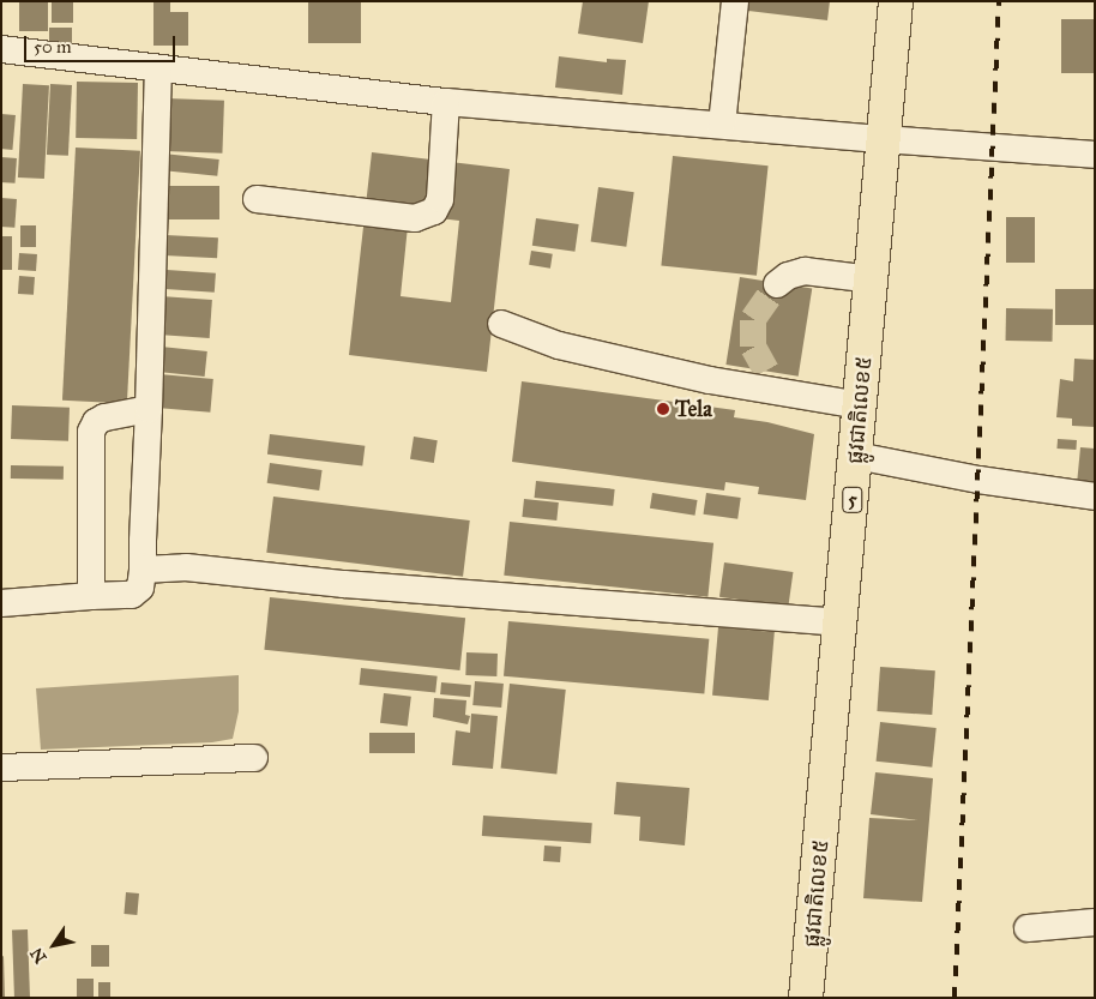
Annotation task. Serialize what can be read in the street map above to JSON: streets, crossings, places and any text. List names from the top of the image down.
{
  "streets": {
    "highway": ["ផ្លូវជាតិលេខ៥", "5"]
  },
  "places": ["Tela"],
  "scale_bar": "50 m",
  "north": "bottom left"
}
